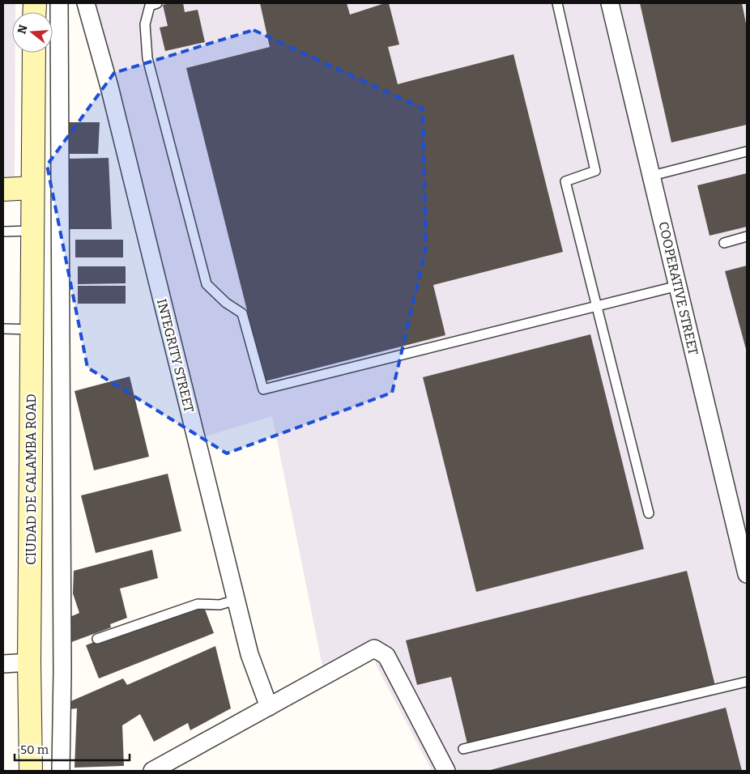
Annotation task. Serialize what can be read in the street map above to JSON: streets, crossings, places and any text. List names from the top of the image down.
{
  "streets": {
    "main road": ["CIUDAD DE CALAMBA ROAD"],
    "street": ["COOPERATIVE STREET", "INTEGRITY STREET"]
  },
  "scale_bar": "50 m",
  "north": "left"
}
